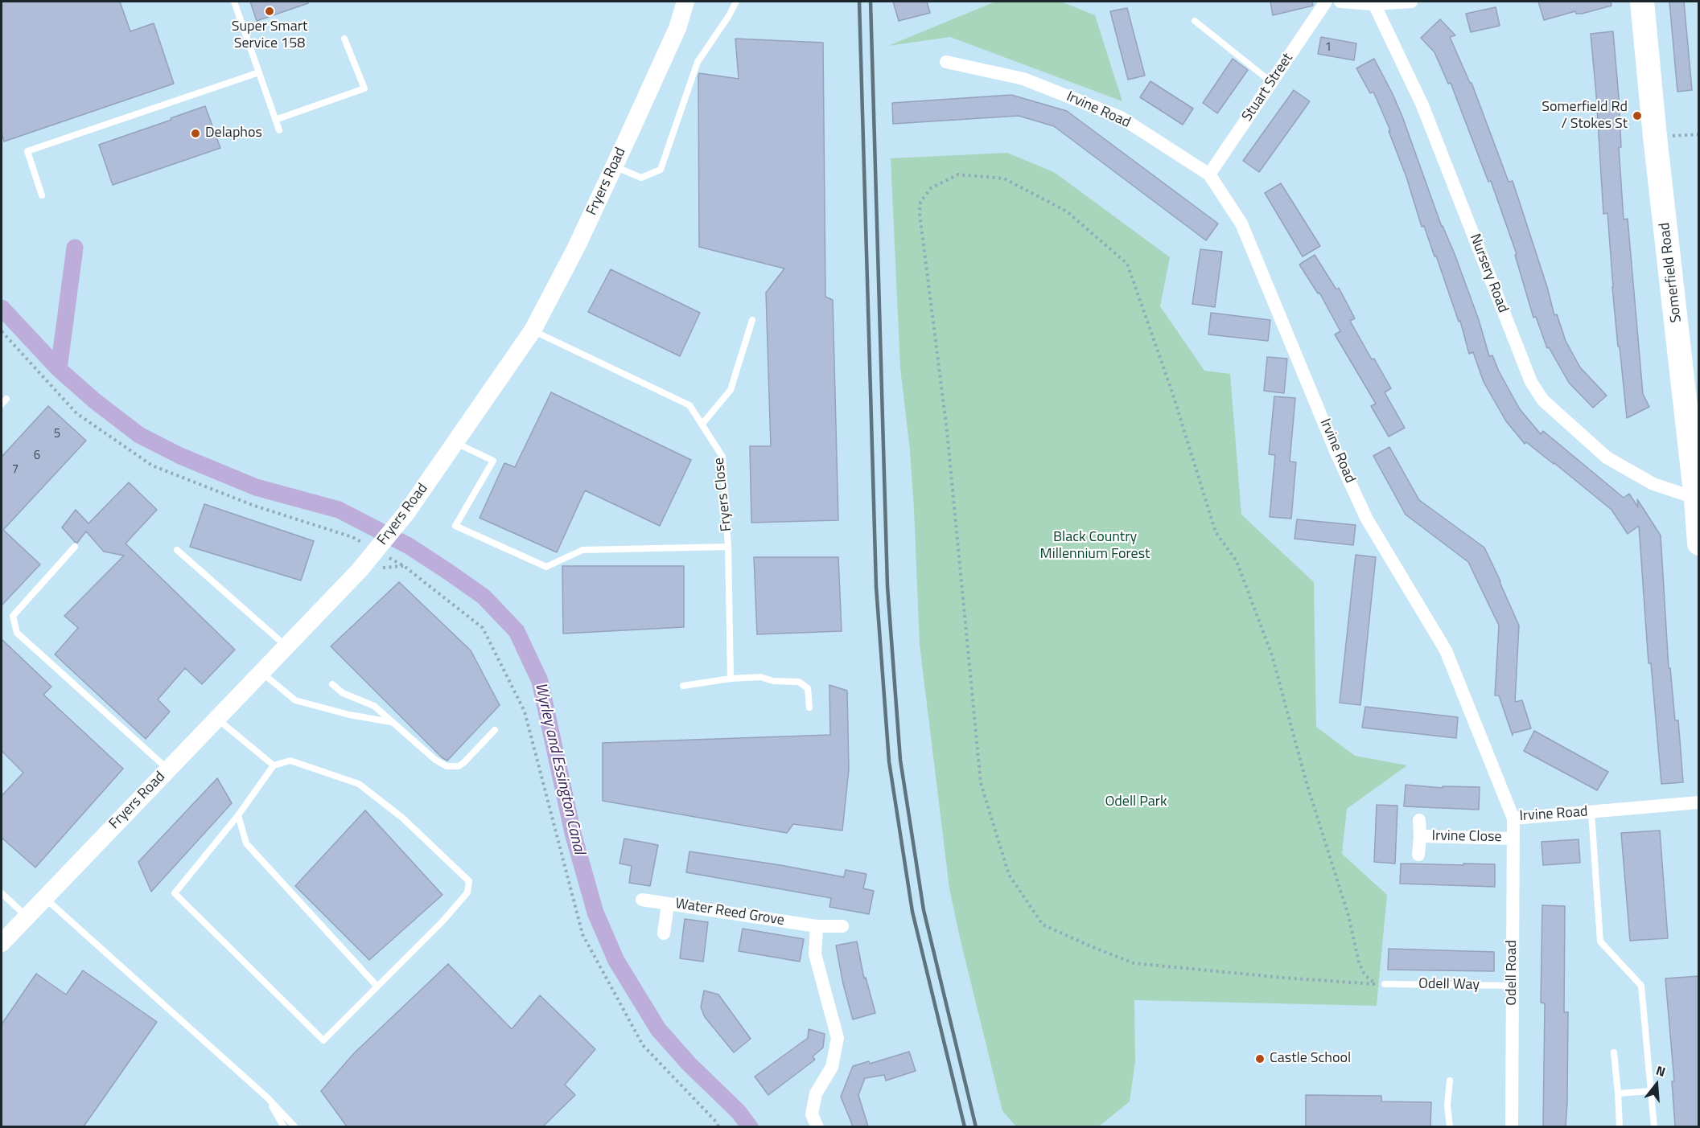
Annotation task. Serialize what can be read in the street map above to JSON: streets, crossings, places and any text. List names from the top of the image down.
{
  "streets": {
    "highway": ["Somerfield Road"],
    "street": [
      "Stuart Street",
      "Irvine Road",
      "Fryers Road",
      "Nursery Road",
      "Irvine Close",
      "Water Reed Grove",
      "Odell Road"
    ],
    "lane": ["Fryers Close", "Odell Way"]
  },
  "crossings": [
    ["Stuart Street", "Irvine Road"],
    ["Irvine Road", "Odell Road"],
    ["Fryers Road", "Fryers Close"],
    ["Somerfield Road", "Nursery Road"],
    ["Irvine Close", "Odell Road"],
    ["Odell Road", "Odell Way"]
  ],
  "water": ["Wyrley and Essington Canal"],
  "parks": ["Black Country Millennium Forest", "Odell Park"],
  "places": [
    "Super Smart Service 158",
    "Somerfield Rd / Stokes St",
    "Delaphos",
    "Castle School"
  ],
  "house_numbers": [
    "1",
    "5",
    "6",
    "7"
  ],
  "north": "top"
}
